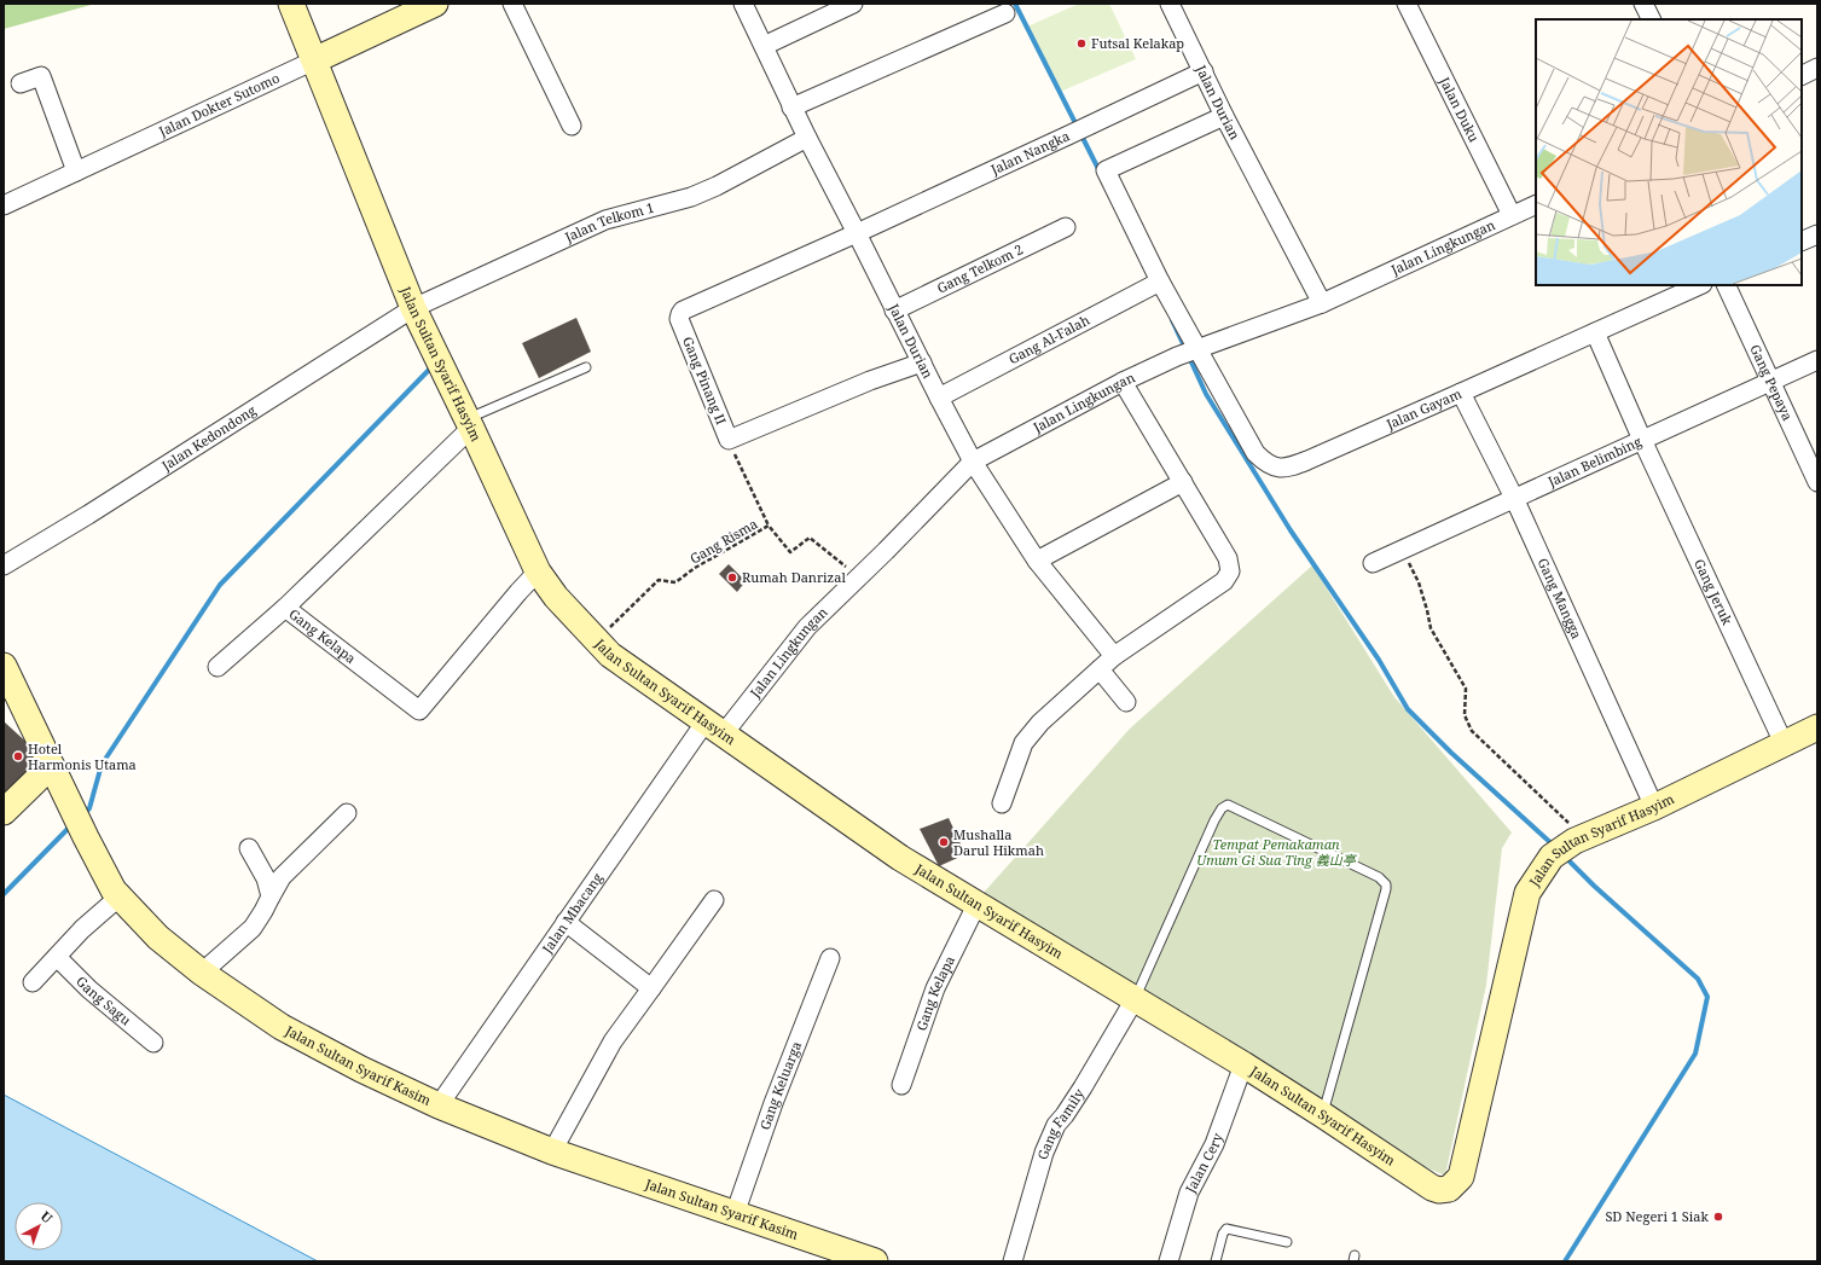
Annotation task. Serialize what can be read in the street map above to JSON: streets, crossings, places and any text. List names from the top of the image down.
{
  "streets": {
    "street": [
      "Jalan Durian",
      "Jalan Dokter Sutomo",
      "Jalan Duku",
      "Jalan Nangka",
      "Jalan Telkom 1",
      "Jalan Lingkungan",
      "Gang Telkom 2",
      "Gang Al-Falah",
      "Jalan Sultan Syarif Hasyim",
      "Gang Pinang II",
      "Gang Pepaya",
      "Jalan Gayam",
      "Jalan Kedondong",
      "Jalan Belimbing",
      "Gang Jeruk",
      "Gang Mangga",
      "Gang Kelapa",
      "Jalan Mbacang",
      "Gang Sagu",
      "Jalan Sultan Syarif Kasim",
      "Gang Keluarga",
      "Gang Family",
      "Jalan Cery"
    ],
    "path": ["Gang Risma"]
  },
  "crossings": [
    ["Jalan Durian", "Jalan Nangka"],
    ["Jalan Durian", "Jalan Telkom 1"],
    ["Jalan Durian", "Jalan Lingkungan"],
    ["Jalan Durian", "Gang Telkom 2"],
    ["Jalan Durian", "Gang Al-Falah"],
    ["Jalan Durian", "Gang Pinang II"],
    ["Jalan Durian", "Jalan Gayam"],
    ["Jalan Dokter Sutomo", "Jalan Sultan Syarif Hasyim"],
    ["Jalan Duku", "Jalan Lingkungan"],
    ["Jalan Nangka", "Gang Pinang II"],
    ["Jalan Telkom 1", "Jalan Sultan Syarif Hasyim"],
    ["Jalan Telkom 1", "Jalan Kedondong"],
    ["Jalan Lingkungan", "Jalan Sultan Syarif Hasyim"],
    ["Jalan Lingkungan", "Jalan Gayam"],
    ["Jalan Lingkungan", "Gang Risma"],
    ["Jalan Lingkungan", "Jalan Mbacang"],
    ["Gang Al-Falah", "Jalan Gayam"],
    ["Jalan Sultan Syarif Hasyim", "Jalan Kedondong"],
    ["Jalan Sultan Syarif Hasyim", "Gang Risma"],
    ["Jalan Sultan Syarif Hasyim", "Gang Jeruk"],
    ["Jalan Sultan Syarif Hasyim", "Gang Mangga"],
    ["Jalan Sultan Syarif Hasyim", "Gang Kelapa"],
    ["Jalan Sultan Syarif Hasyim", "Jalan Mbacang"],
    ["Jalan Sultan Syarif Hasyim", "Gang Family"],
    ["Jalan Sultan Syarif Hasyim", "Jalan Cery"],
    ["Gang Pepaya", "Jalan Belimbing"],
    ["Jalan Gayam", "Gang Jeruk"],
    ["Jalan Gayam", "Gang Mangga"],
    ["Jalan Belimbing", "Gang Jeruk"],
    ["Jalan Belimbing", "Gang Mangga"],
    ["Jalan Mbacang", "Jalan Sultan Syarif Kasim"],
    ["Jalan Sultan Syarif Kasim", "Gang Keluarga"]
  ],
  "parks": ["Tempat Pemakaman Umum Gi Sua Ting 義山亭"],
  "places": [
    "Futsal Kelakap",
    "Rumah Danrizal",
    "Hotel Harmonis Utama",
    "Mushalla Darul Hikmah",
    "SD Negeri 1 Siak"
  ],
  "north": "top right"
}
